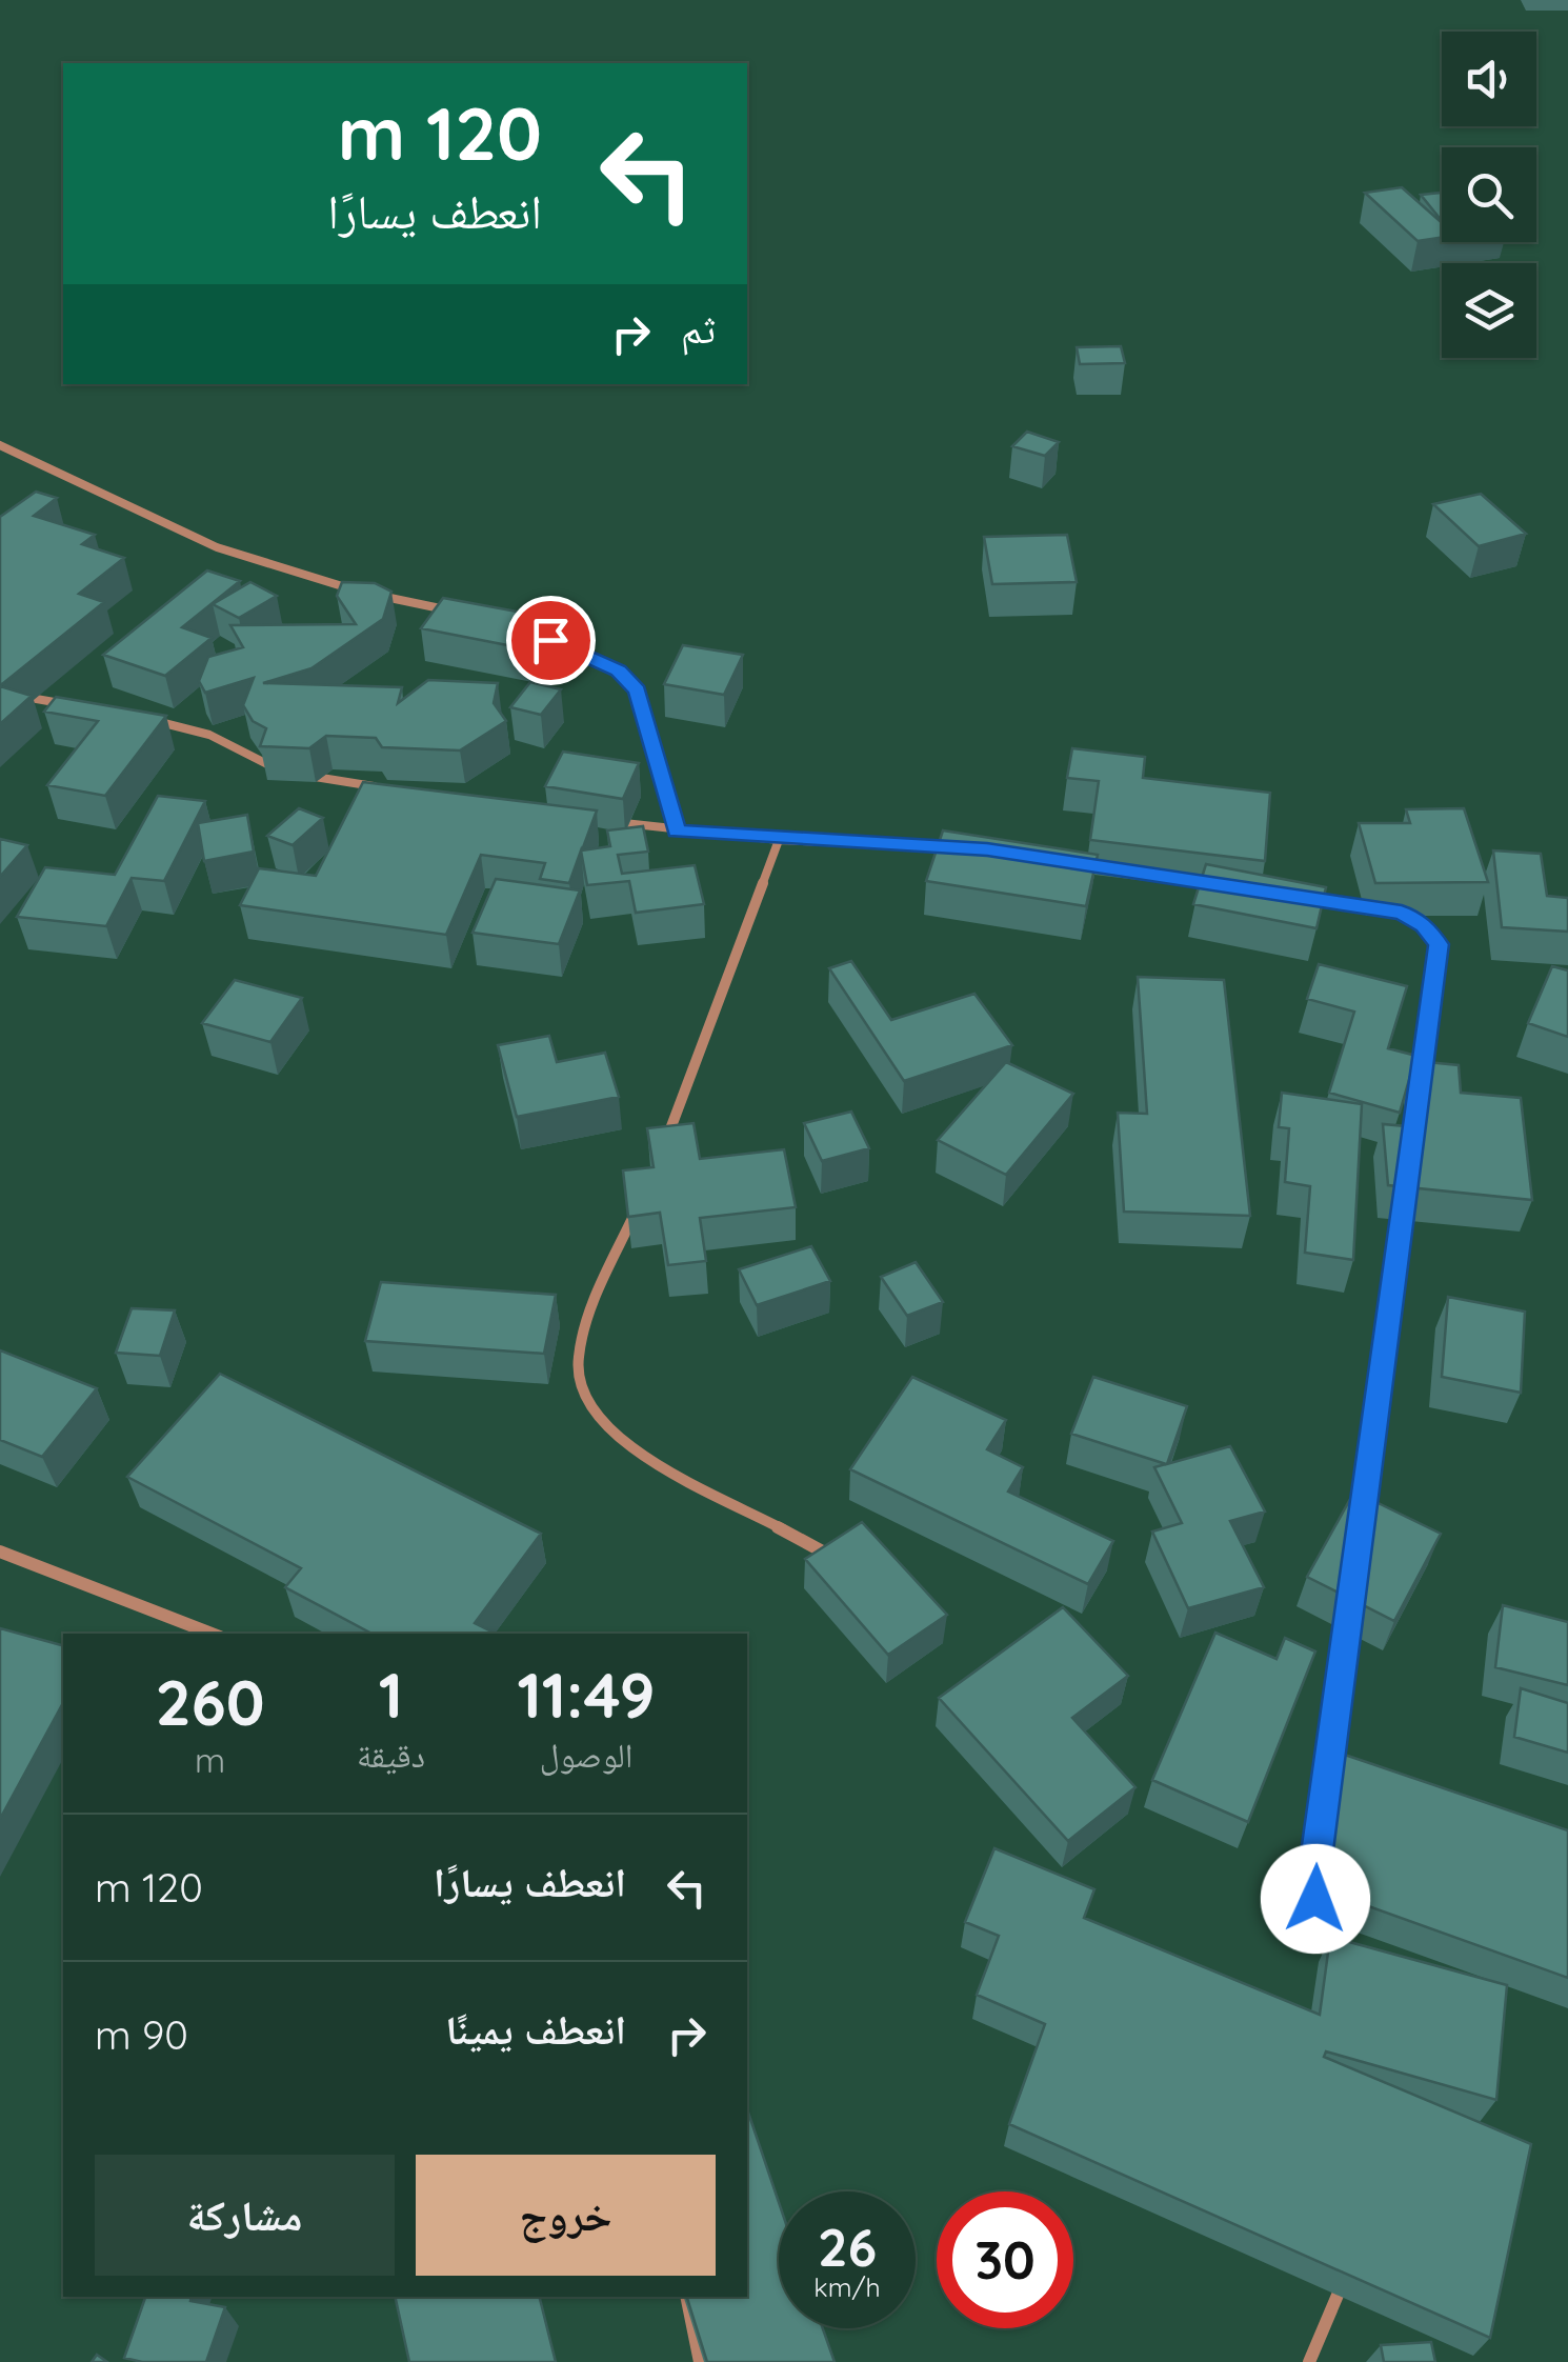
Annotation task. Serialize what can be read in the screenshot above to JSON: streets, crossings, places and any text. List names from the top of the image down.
{
  "page": {
    "turn": ["120 m", "انعطف يسارًا"],
    "then": "ثم",
    "eta": [
      "11:49",
      "الوصول",
      "1",
      "دقيقة",
      "260",
      "m"
    ],
    "list": [
      {
        "name": "انعطف يسارًا",
        "value": "120 m"
      },
      {
        "name": "انعطف يمينًا",
        "value": "90 m"
      }
    ],
    "buttons": ["خروج", "مشاركة"],
    "speed": "26 km/h",
    "limit": "30"
  }
}
